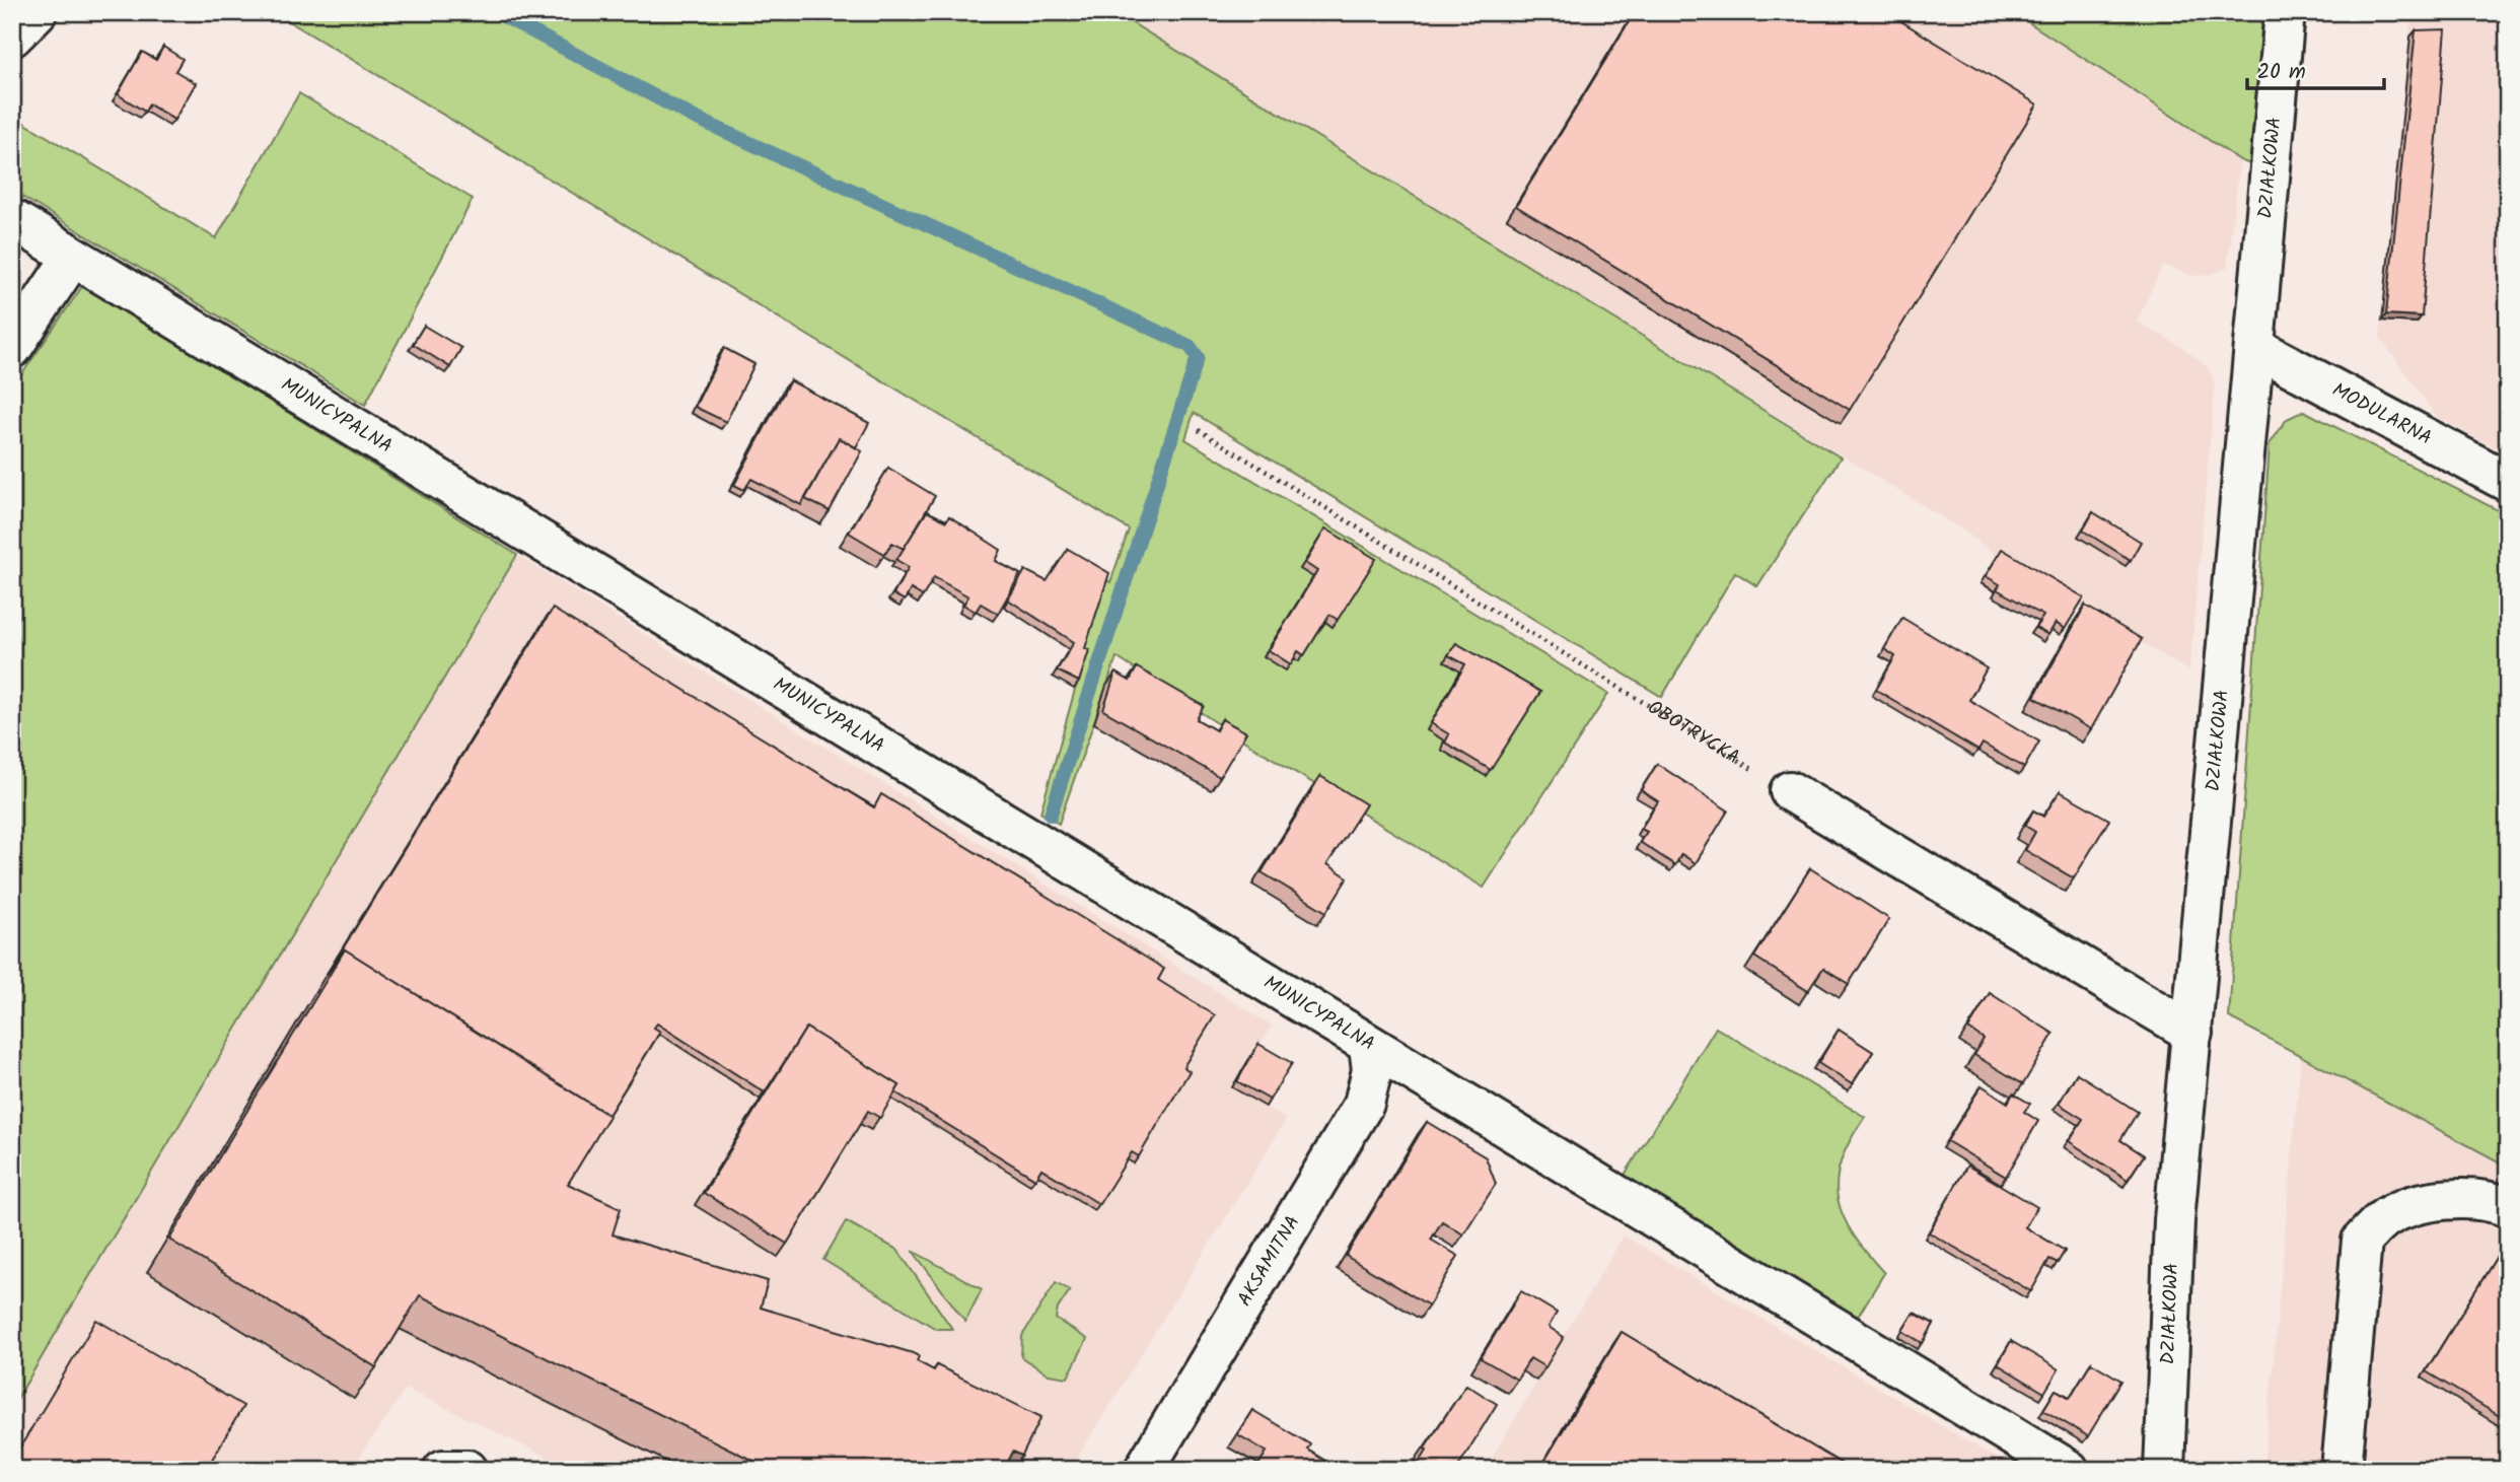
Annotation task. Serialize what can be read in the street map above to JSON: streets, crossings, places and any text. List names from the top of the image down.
{
  "streets": {
    "street": [
      "DZIAŁKOWA",
      "MODULARNA",
      "MUNICYPALNA",
      "AKSAMITNA"
    ],
    "path": ["OBOTRYCKA"]
  },
  "crossings": [
    ["DZIAŁKOWA", "MODULARNA"],
    ["MUNICYPALNA", "AKSAMITNA"]
  ],
  "scale_bar": "20 m"
}
